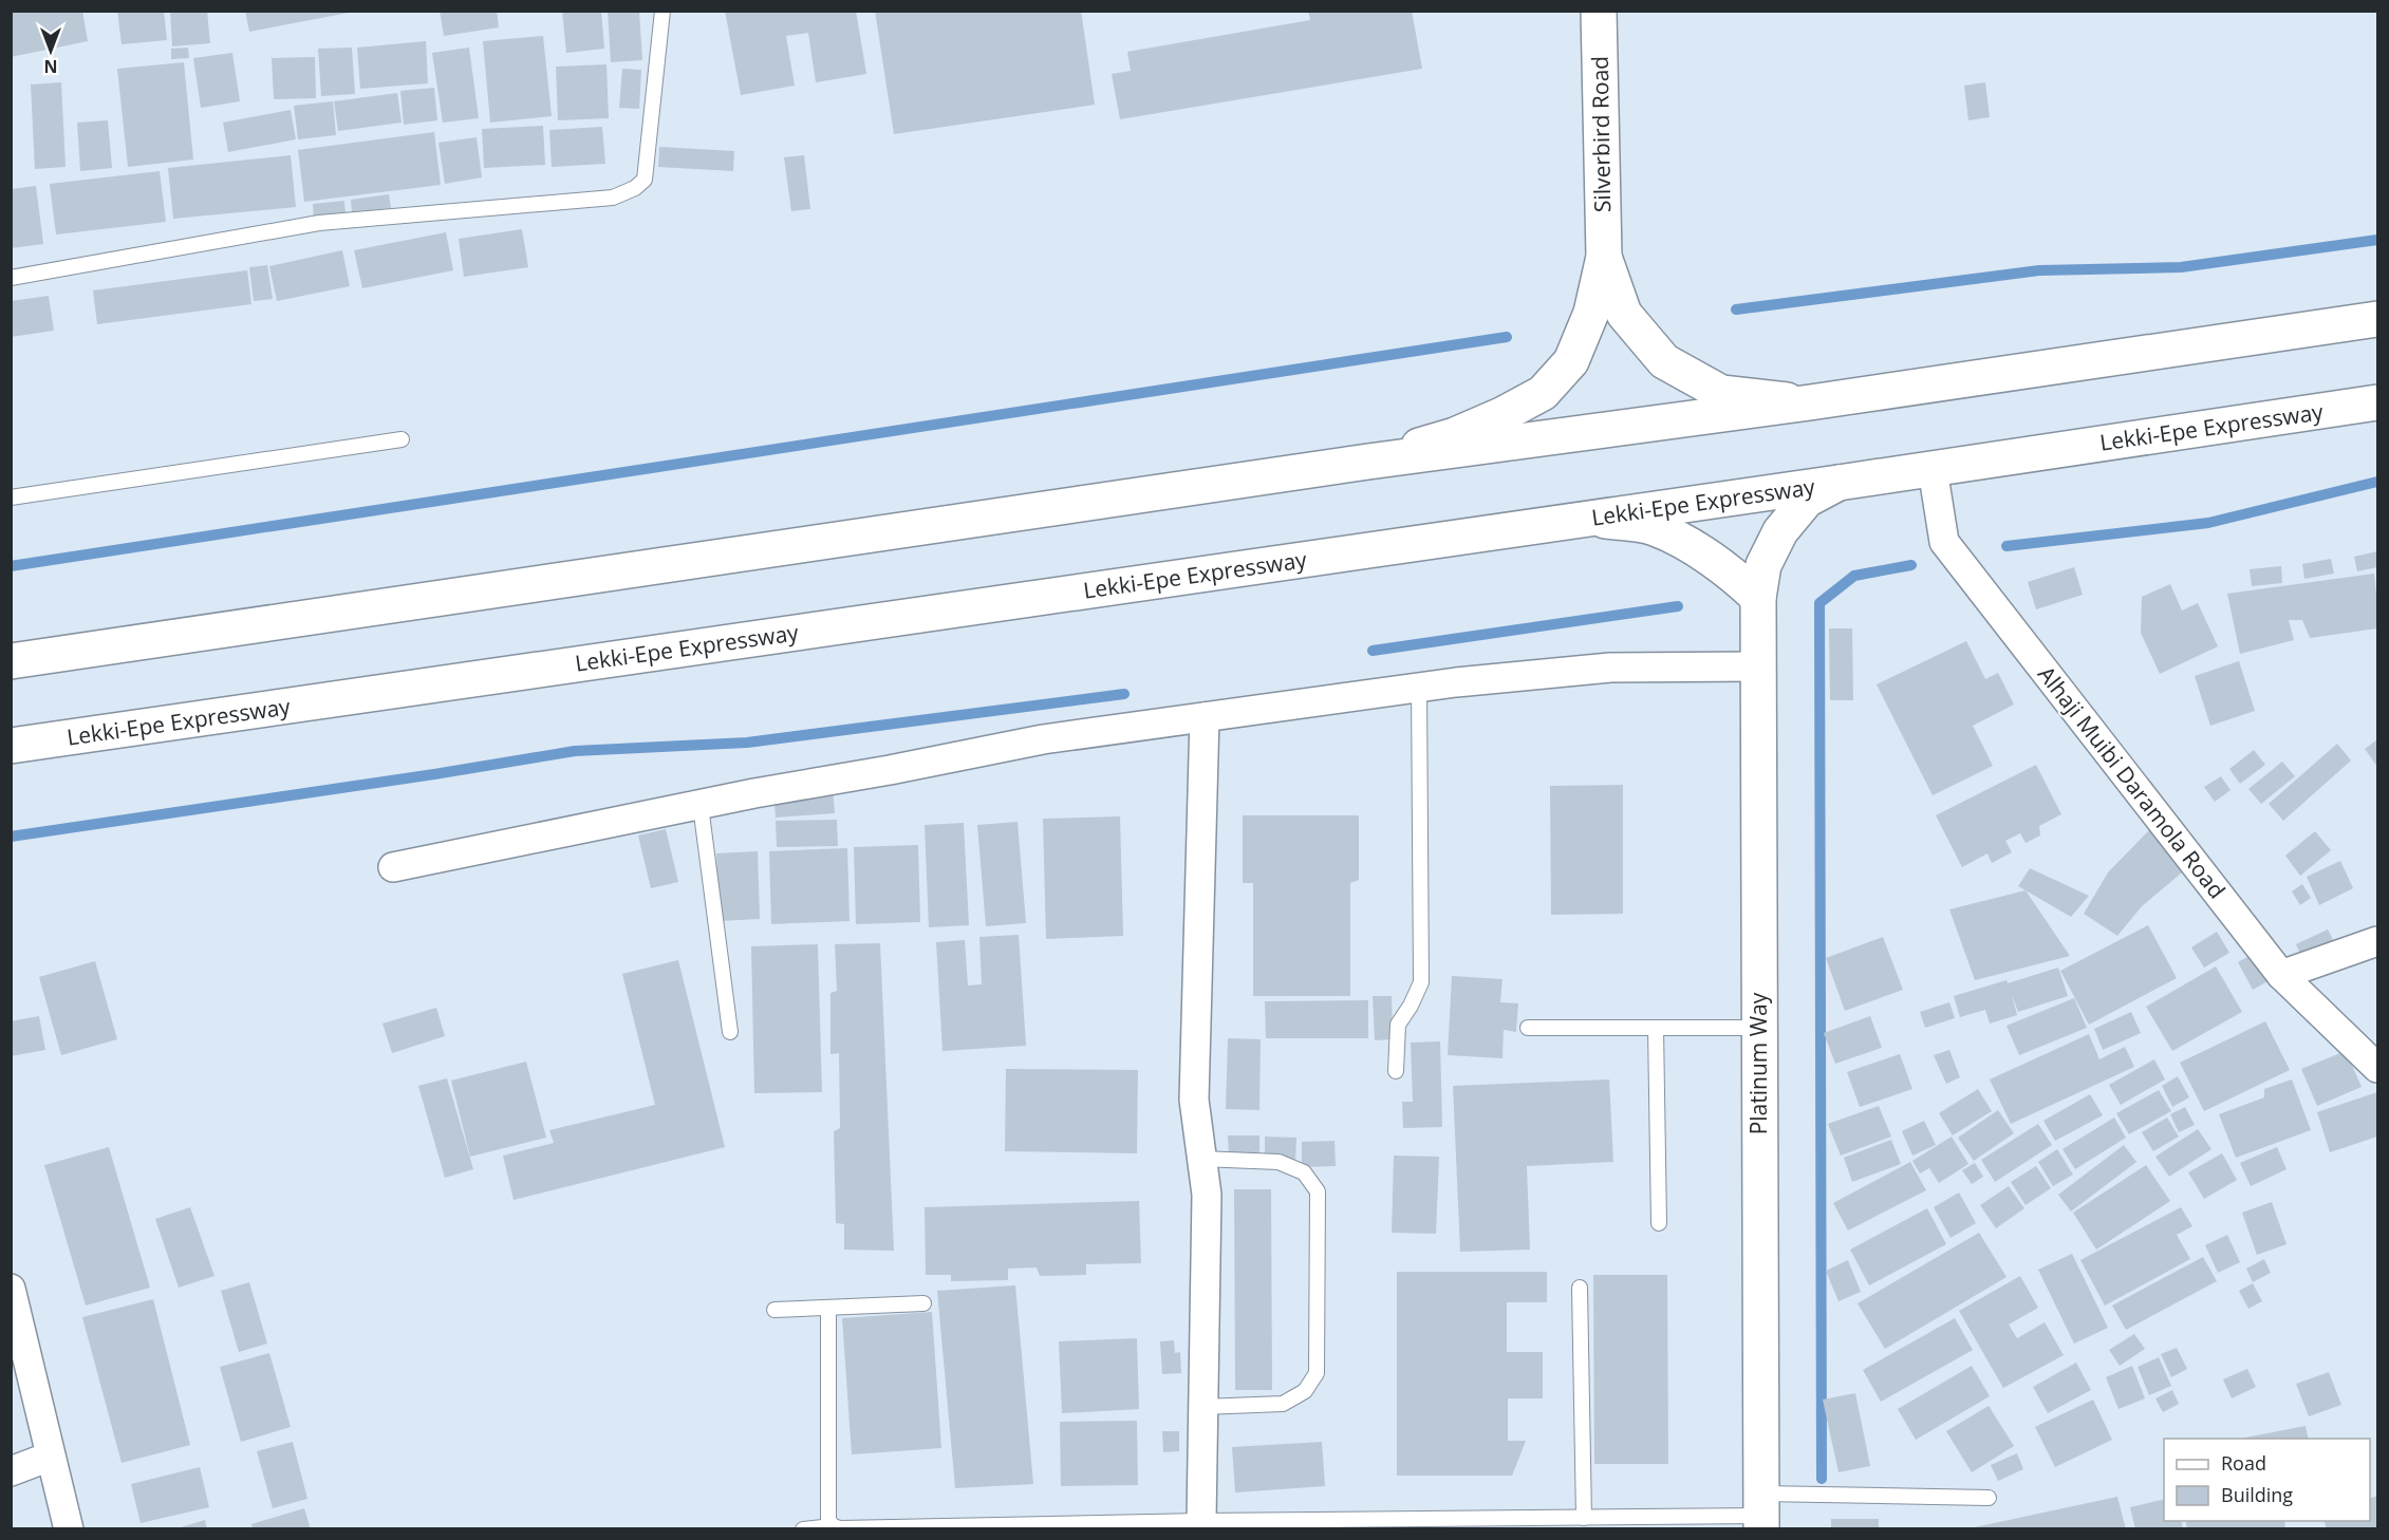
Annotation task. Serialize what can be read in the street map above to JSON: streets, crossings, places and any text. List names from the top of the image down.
{
  "streets": {
    "main road": ["Silverbird Road", "Lekki-Epe Expressway", "Platinum Way"],
    "street": ["Alhaji Muibi Daramola Road"]
  },
  "crossings": [
    ["Lekki-Epe Expressway", "Alhaji Muibi Daramola Road"],
    ["Lekki-Epe Expressway", "Platinum Way"]
  ],
  "legend": ["Road", "Building"],
  "north": "bottom"
}
